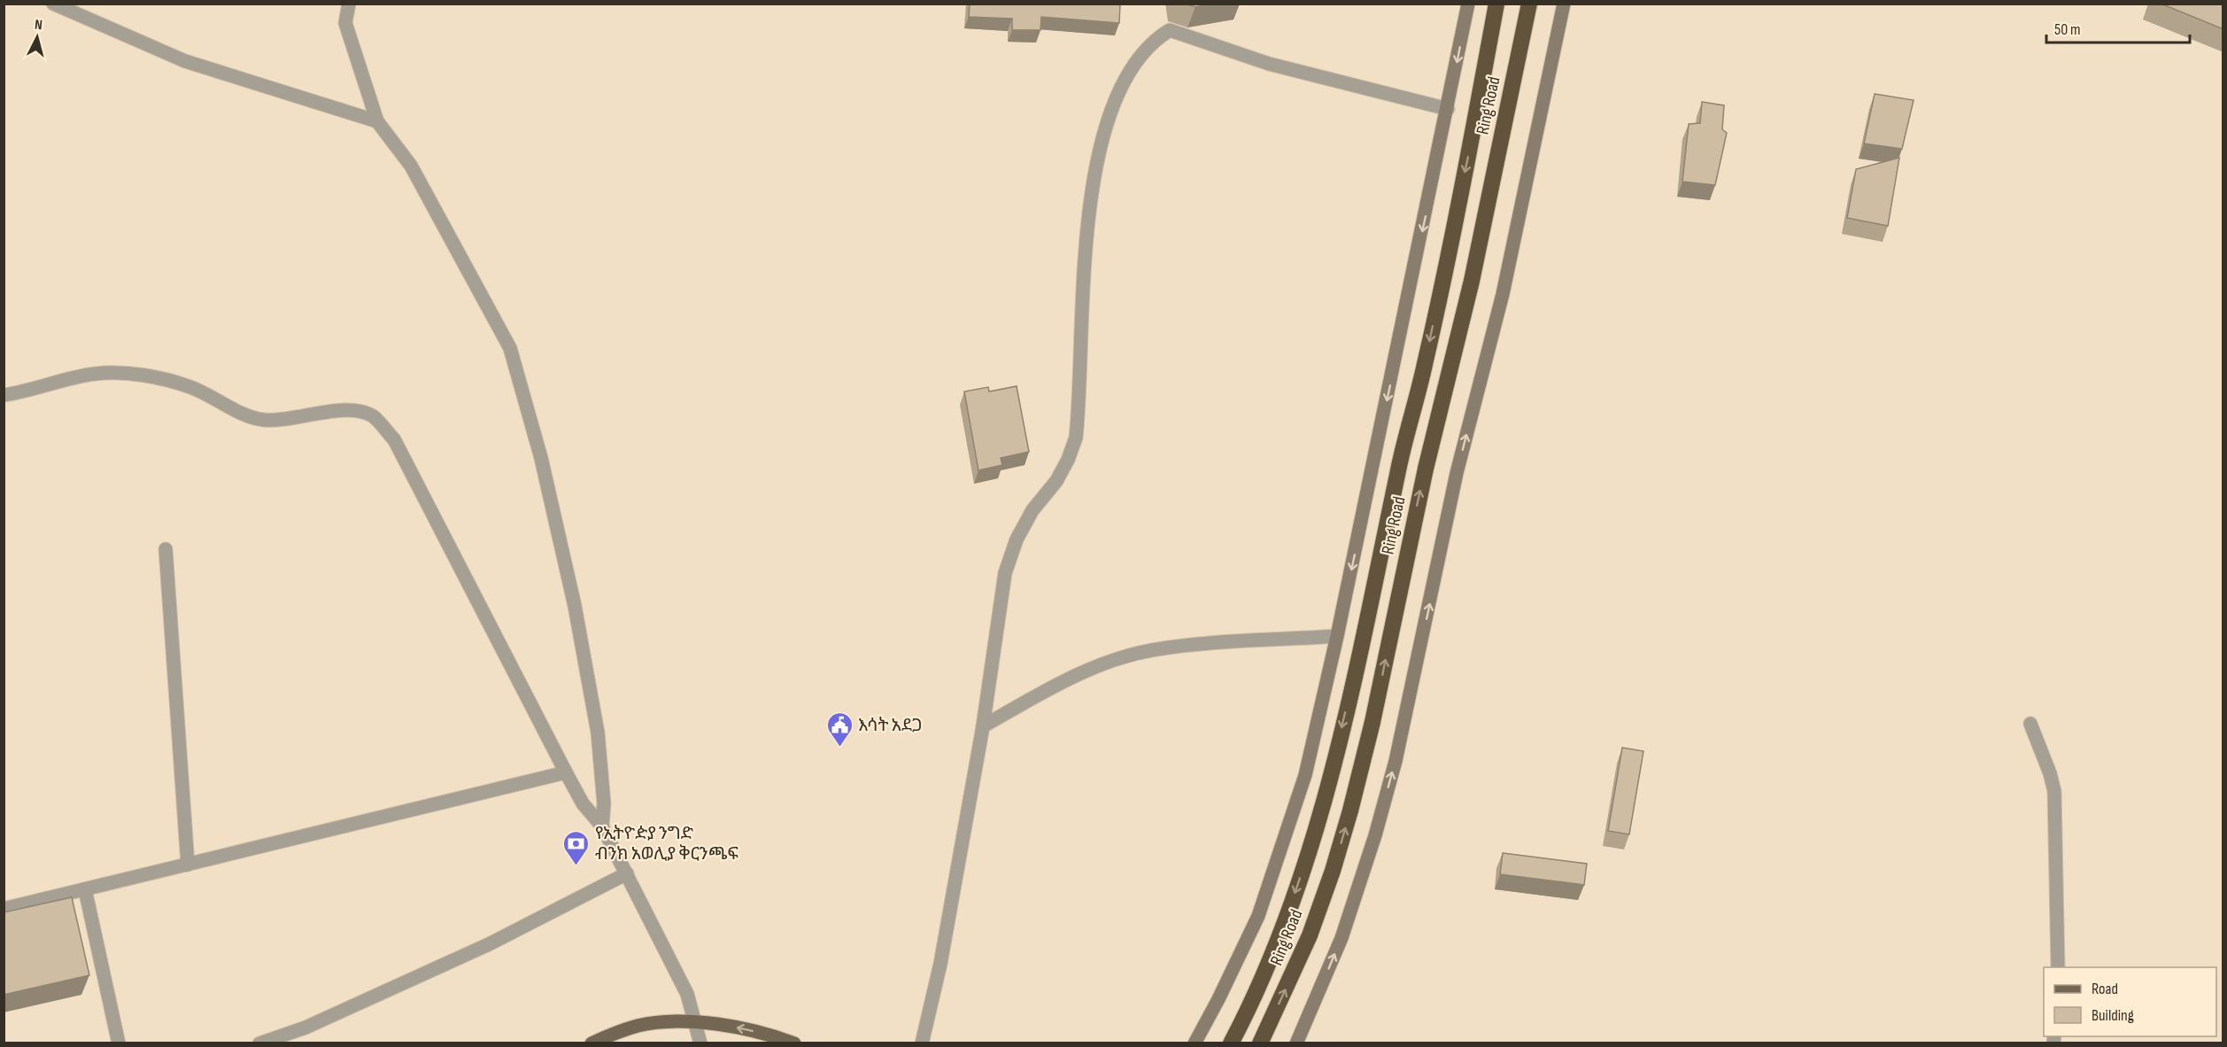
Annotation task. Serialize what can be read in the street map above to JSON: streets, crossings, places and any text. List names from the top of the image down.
{
  "streets": {
    "highway": ["Ring Road"]
  },
  "places": {
    "public building": ["እሳት አደጋ"],
    "bank": ["የኢትዮዽያ ንግድ ብንክ አወሊያ ቅርንጫፍ"]
  },
  "legend": ["Road", "Building"],
  "scale_bar": "50 m",
  "north": "top"
}
